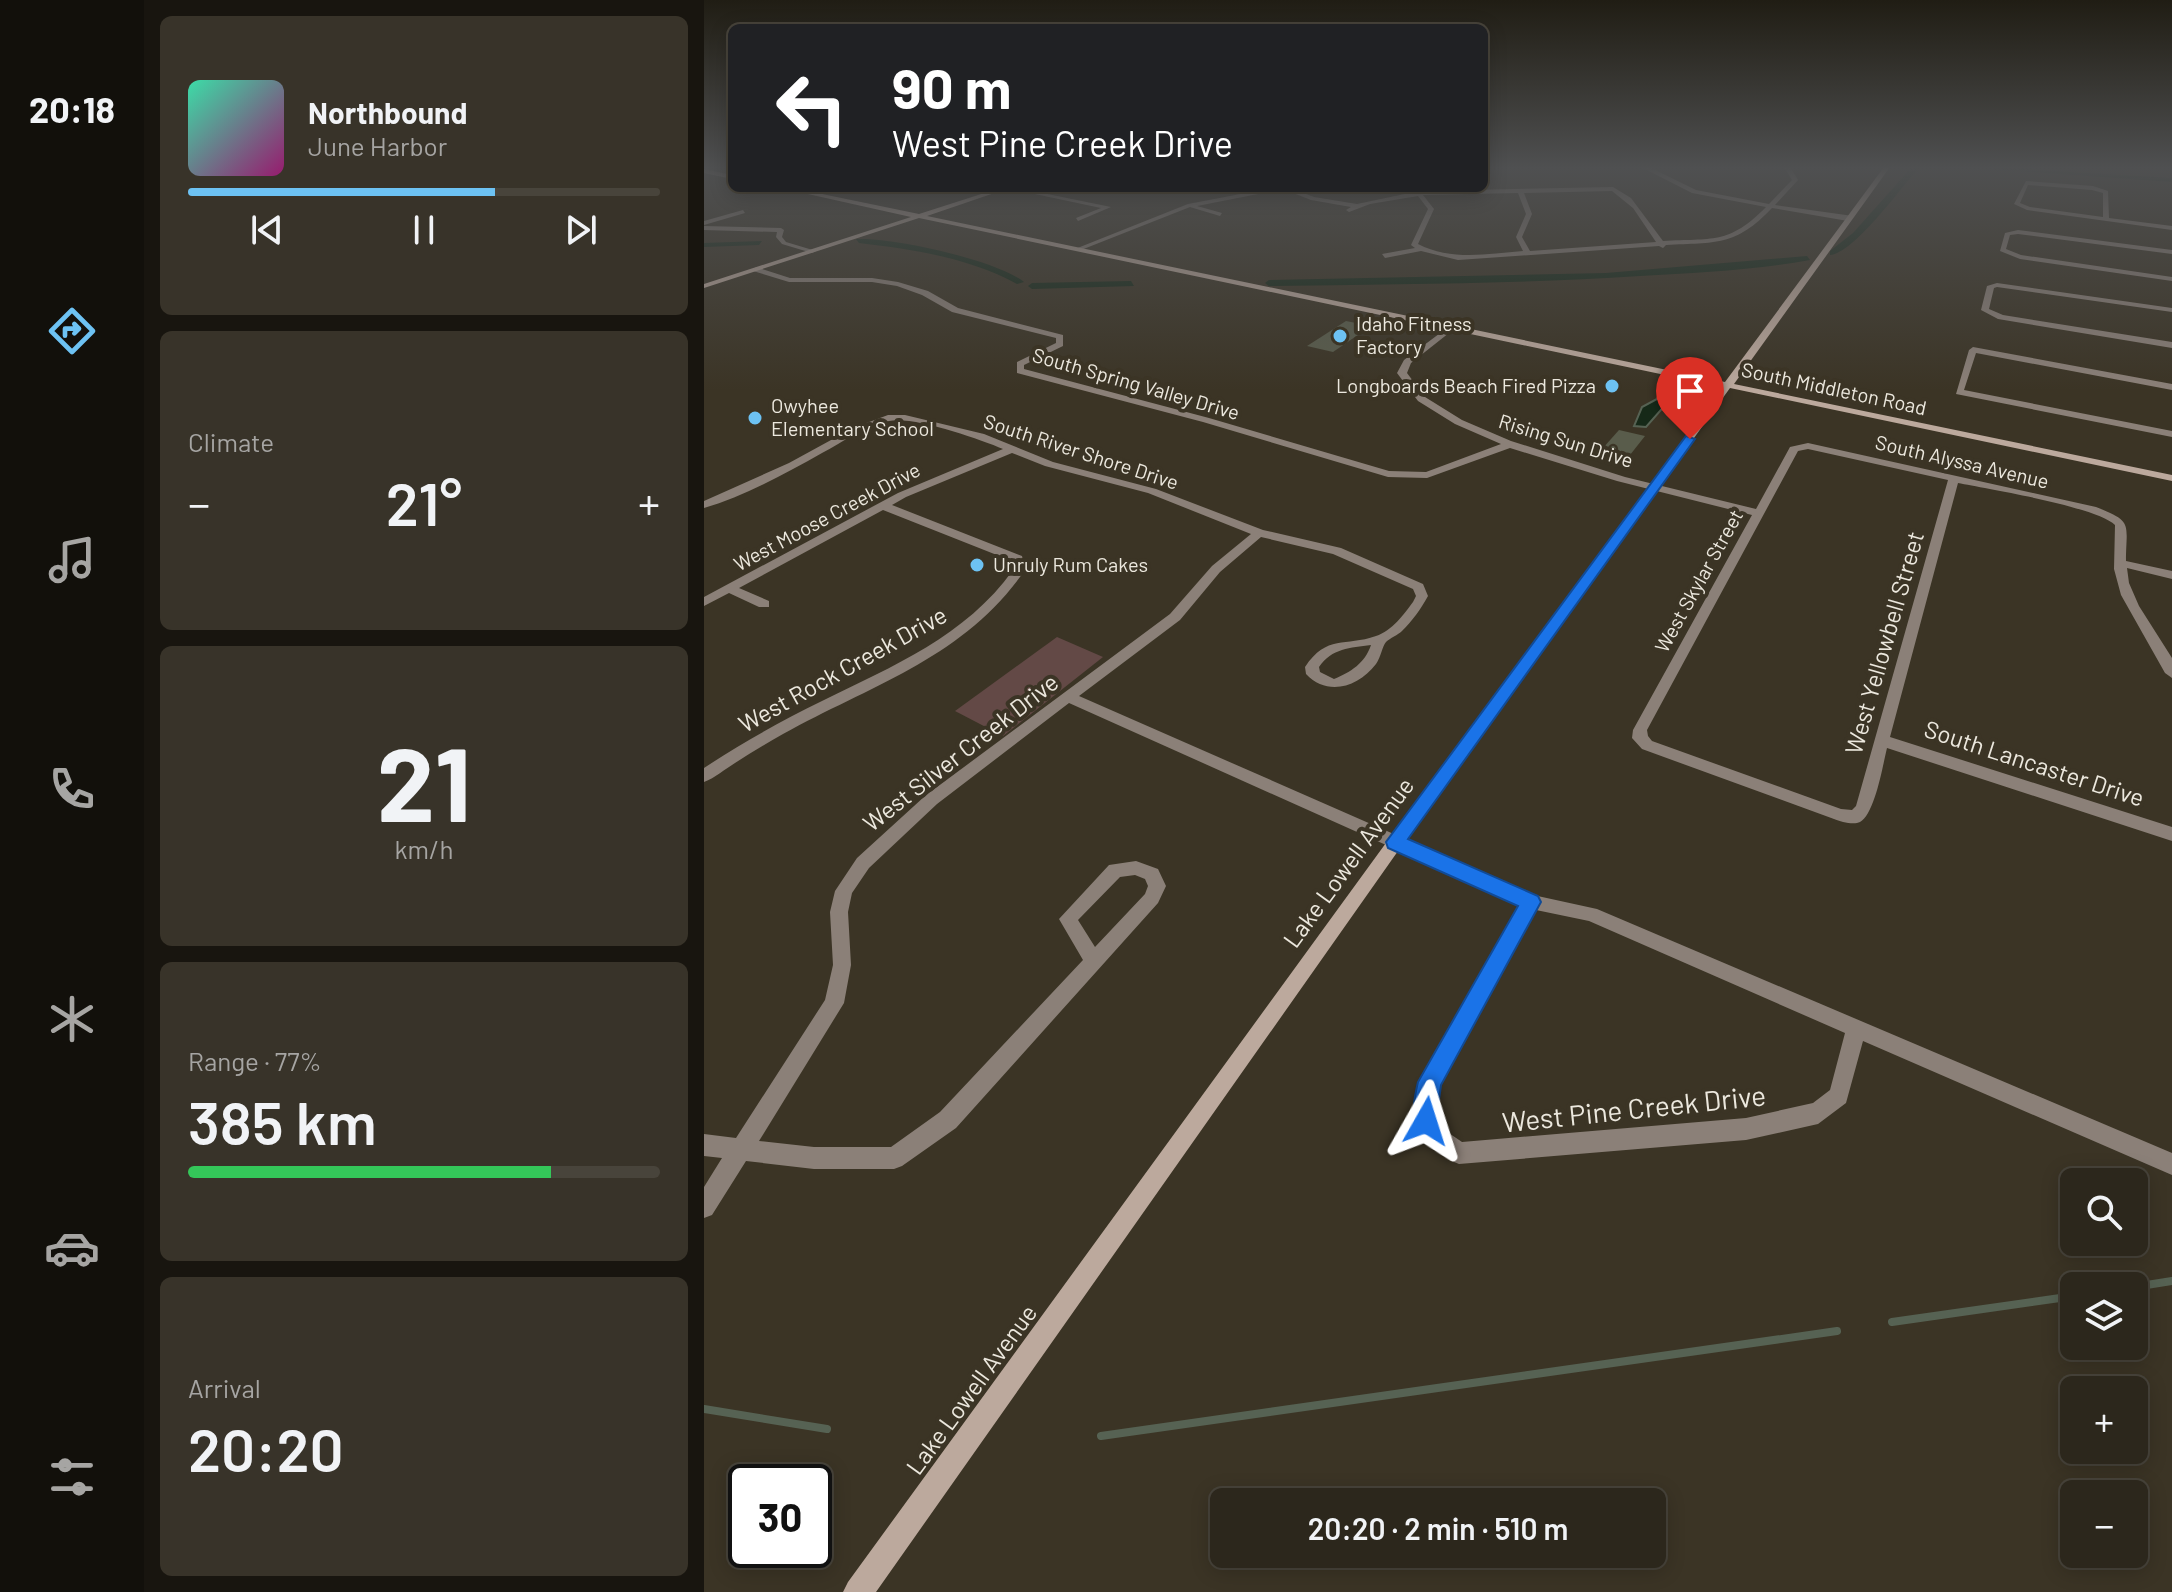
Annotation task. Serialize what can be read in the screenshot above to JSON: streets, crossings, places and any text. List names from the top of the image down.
{
  "streets": {
    "main road": ["South Middleton Road", "Lake Lowell Avenue"],
    "street": [
      "South Spring Valley Drive",
      "Rising Sun Drive",
      "South River Shore Drive",
      "South Alyssa Avenue",
      "West Moose Creek Drive",
      "West Skylar Street",
      "West Yellowbell Street",
      "West Rock Creek Drive",
      "West Silver Creek Drive",
      "South Lancaster Drive",
      "West Pine Creek Drive"
    ]
  },
  "crossings": [
    ["South Spring Valley Drive", "Rising Sun Drive"],
    ["South Middleton Road", "Rising Sun Drive"],
    ["South Middleton Road", "Lake Lowell Avenue"],
    ["Rising Sun Drive", "West Skylar Street"],
    ["Rising Sun Drive", "Lake Lowell Avenue"],
    ["South River Shore Drive", "West Moose Creek Drive"],
    ["South River Shore Drive", "West Silver Creek Drive"],
    ["South Alyssa Avenue", "West Skylar Street"],
    ["South Alyssa Avenue", "West Yellowbell Street"],
    ["West Moose Creek Drive", "West Rock Creek Drive"],
    ["West Skylar Street", "West Yellowbell Street"],
    ["West Yellowbell Street", "South Lancaster Drive"]
  ],
  "places": [
    "Idaho Fitness Factory",
    "Longboards Beach Fired Pizza",
    "Owyhee Elementary School",
    "Unruly Rum Cakes"
  ],
  "page": {
    "tabs": "20:18",
    "turn": ["90 m", "West Pine Creek Drive"],
    "song": ["Northbound", "June Harbor"],
    "tile": [
      "Climate",
      ["21", "km/h"],
      ["Range · 77%", "385 km"],
      ["Arrival", "20:20"]
    ],
    "heat": ["−", "21°", "+"],
    "map_buttons": ["+", "−"],
    "limit": "30",
    "trip": "20:20 · 2 min · 510 m"
  }
}
